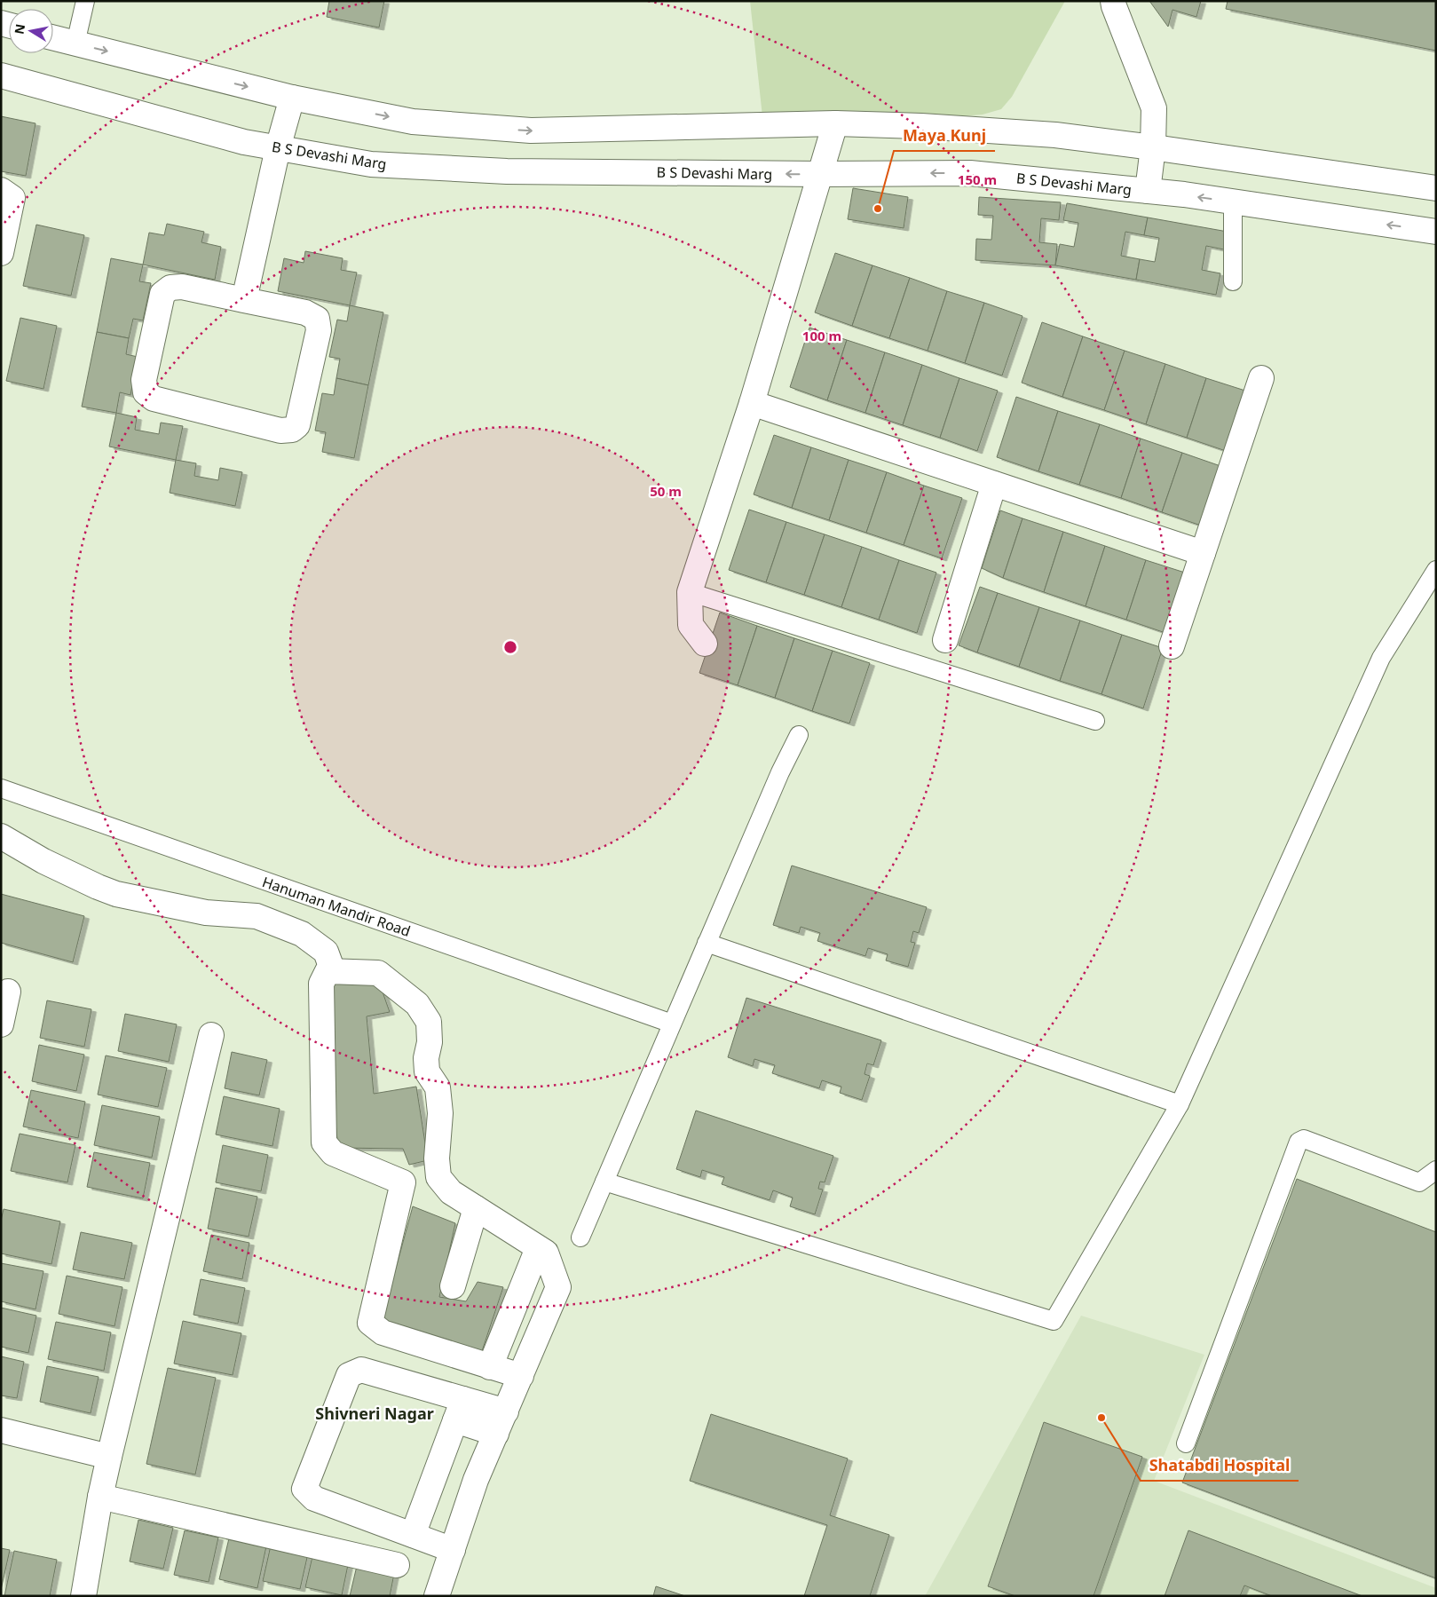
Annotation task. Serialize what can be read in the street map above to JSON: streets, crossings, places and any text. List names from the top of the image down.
{
  "streets": {
    "street": ["B S Devashi Marg"],
    "lane": ["Hanuman Mandir Road"]
  },
  "districts": ["Shivneri Nagar"],
  "places": ["Maya Kunj", "Shatabdi Hospital"],
  "north": "left",
  "rings": ["150 m", "100 m", "50 m"]
}
